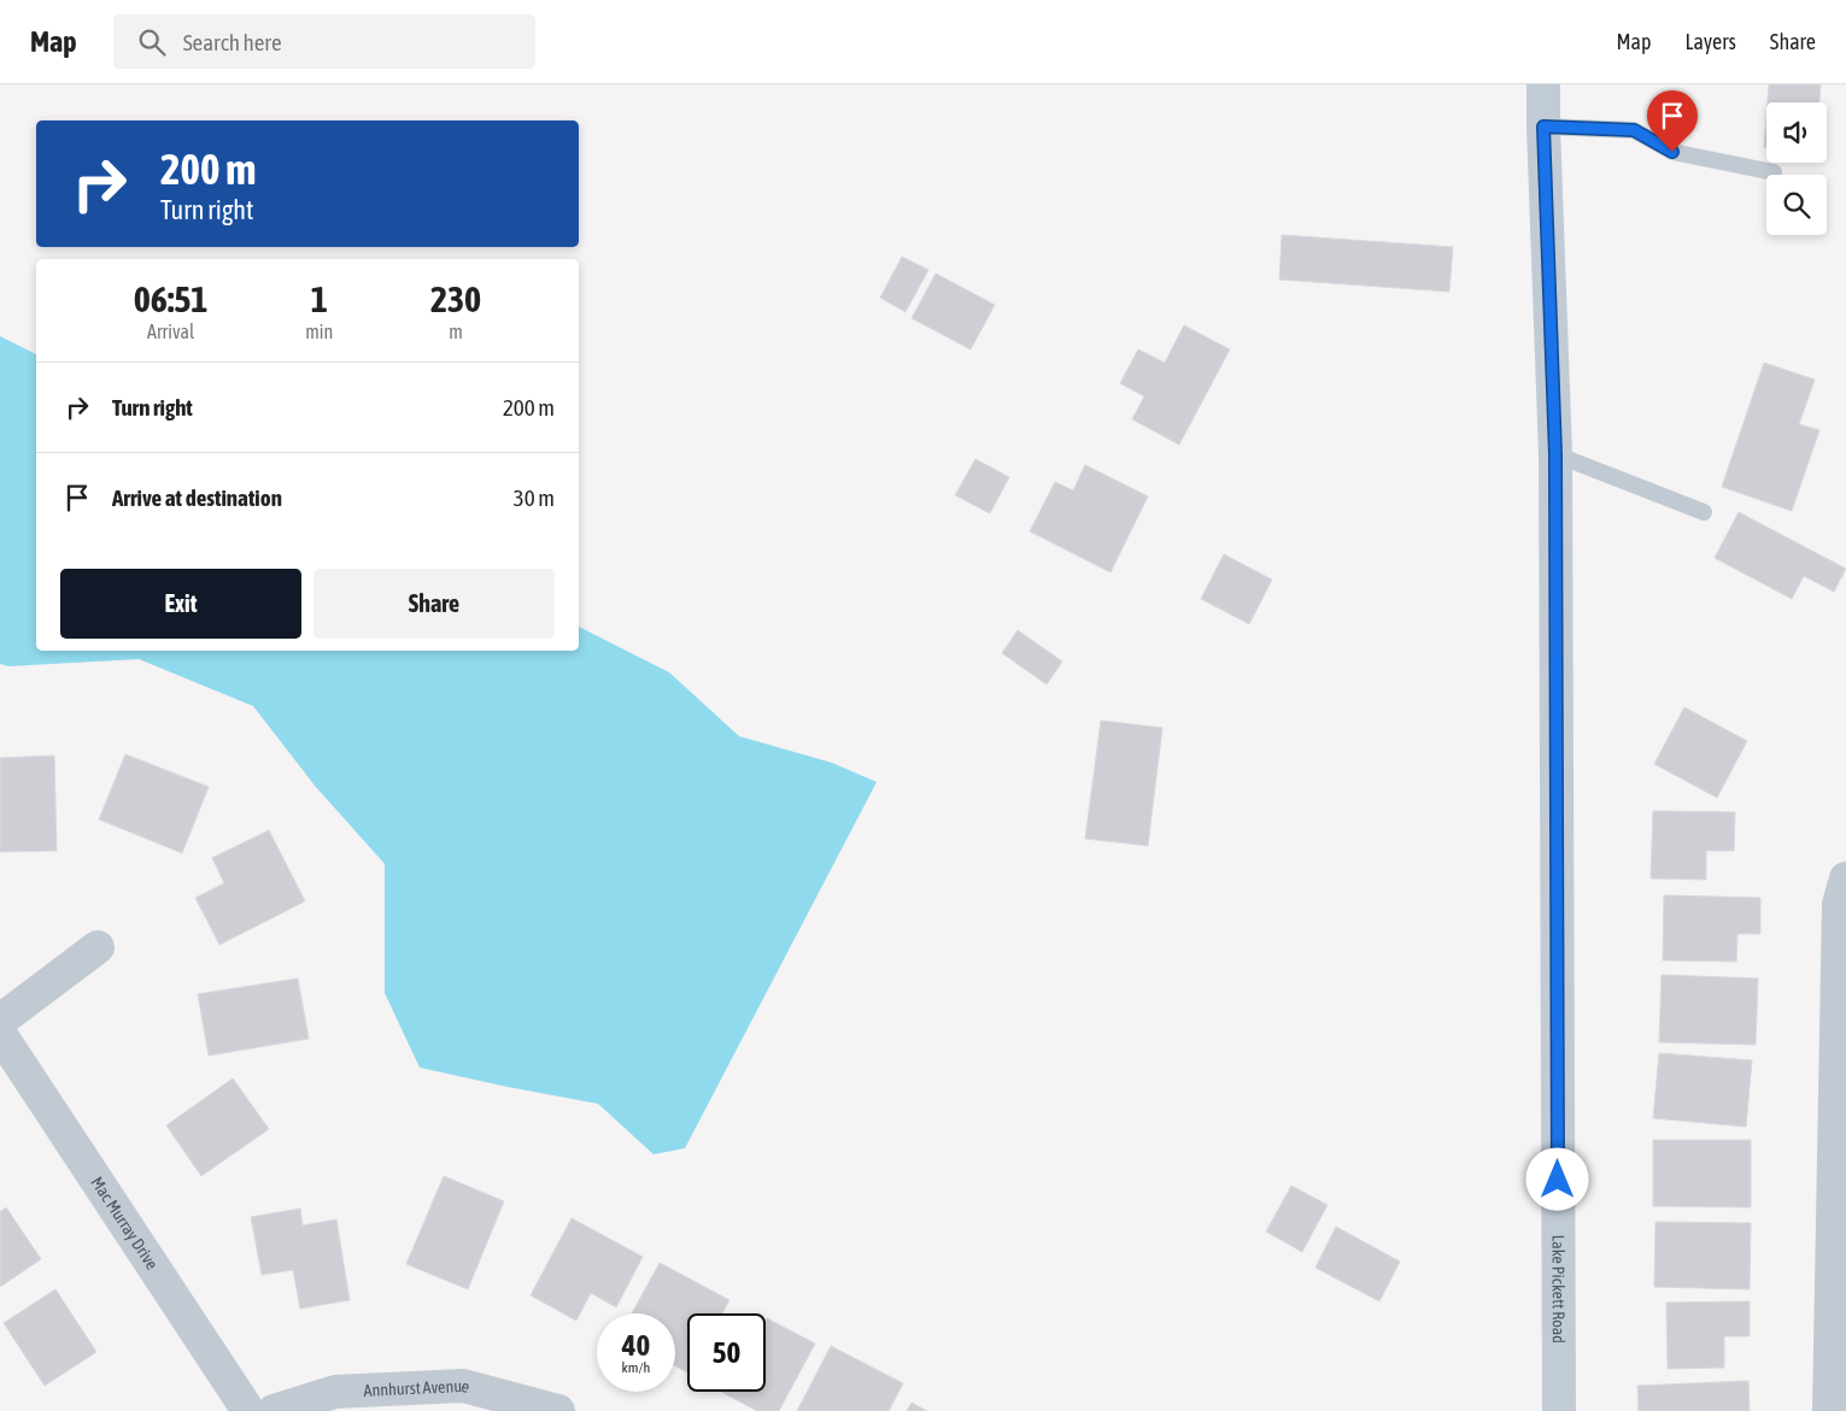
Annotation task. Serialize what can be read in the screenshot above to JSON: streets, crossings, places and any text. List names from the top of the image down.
{
  "streets": {
    "main road": ["Lake Pickett Road"],
    "street": ["Mac Murray Drive", "Annhurst Avenue"]
  },
  "page": {
    "header": "Map",
    "search": "Search here",
    "nav": ["Map", "Layers", "Share"],
    "turn": ["200 m", "Turn right"],
    "eta": [
      "06:51",
      "Arrival",
      "1",
      "min",
      "230",
      "m"
    ],
    "list": [
      {
        "name": "Turn right",
        "value": "200 m"
      },
      {
        "name": "Arrive at destination",
        "value": "30 m"
      }
    ],
    "buttons": ["Exit", "Share"],
    "speed": "40 km/h",
    "limit": "50"
  }
}
